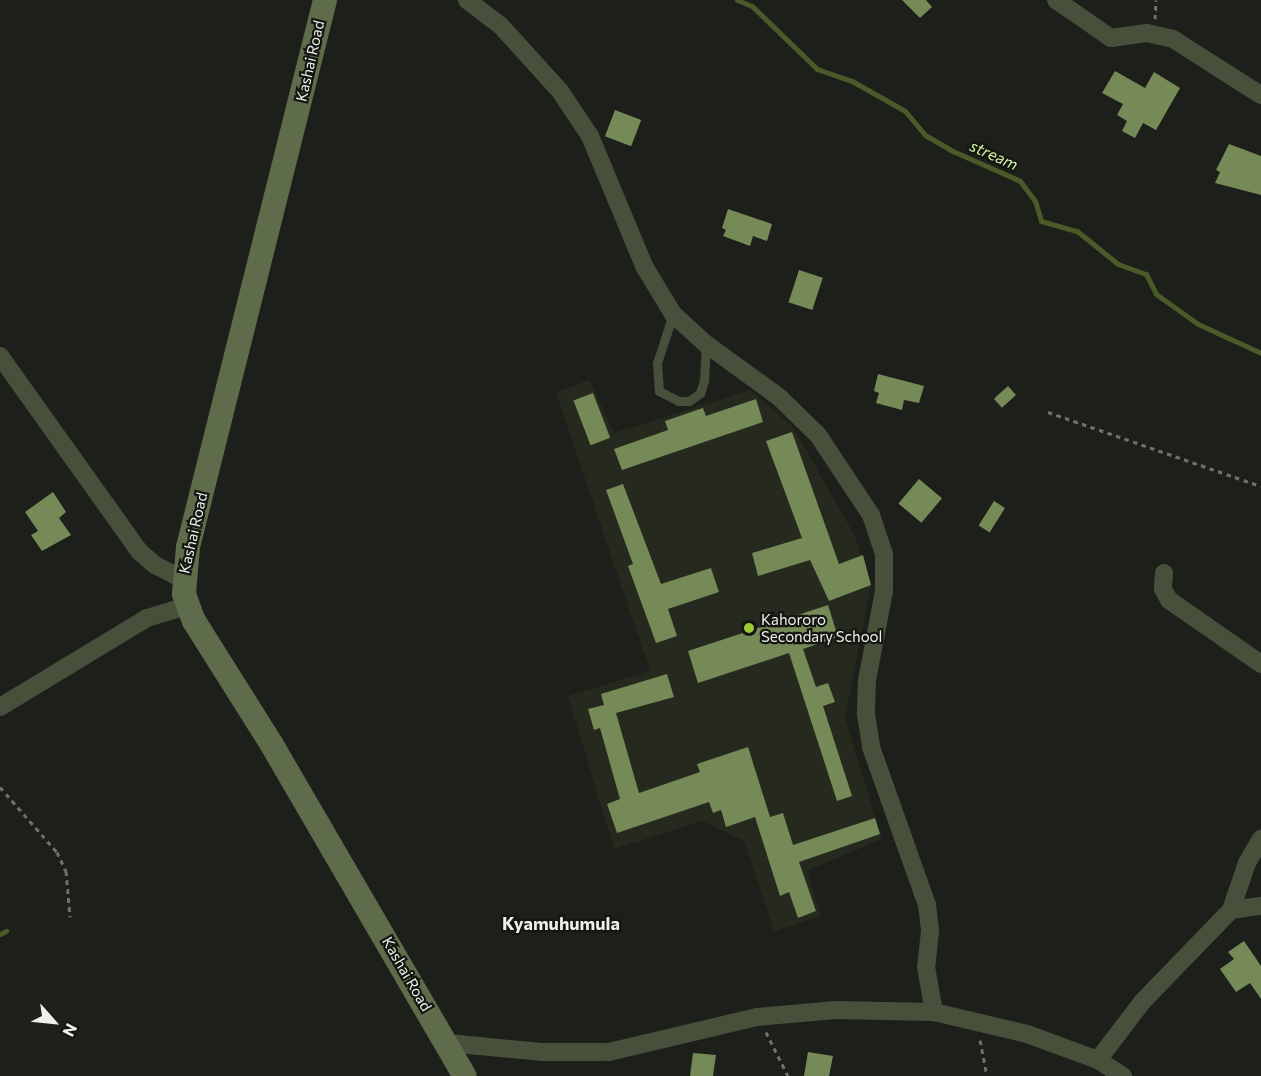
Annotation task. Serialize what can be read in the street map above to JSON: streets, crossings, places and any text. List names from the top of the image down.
{
  "streets": {
    "street": ["Kashai Road"]
  },
  "districts": ["Kyamuhumula"],
  "water": ["stream"],
  "places": ["Kahororo Secondary School"],
  "north": "bottom right"
}
